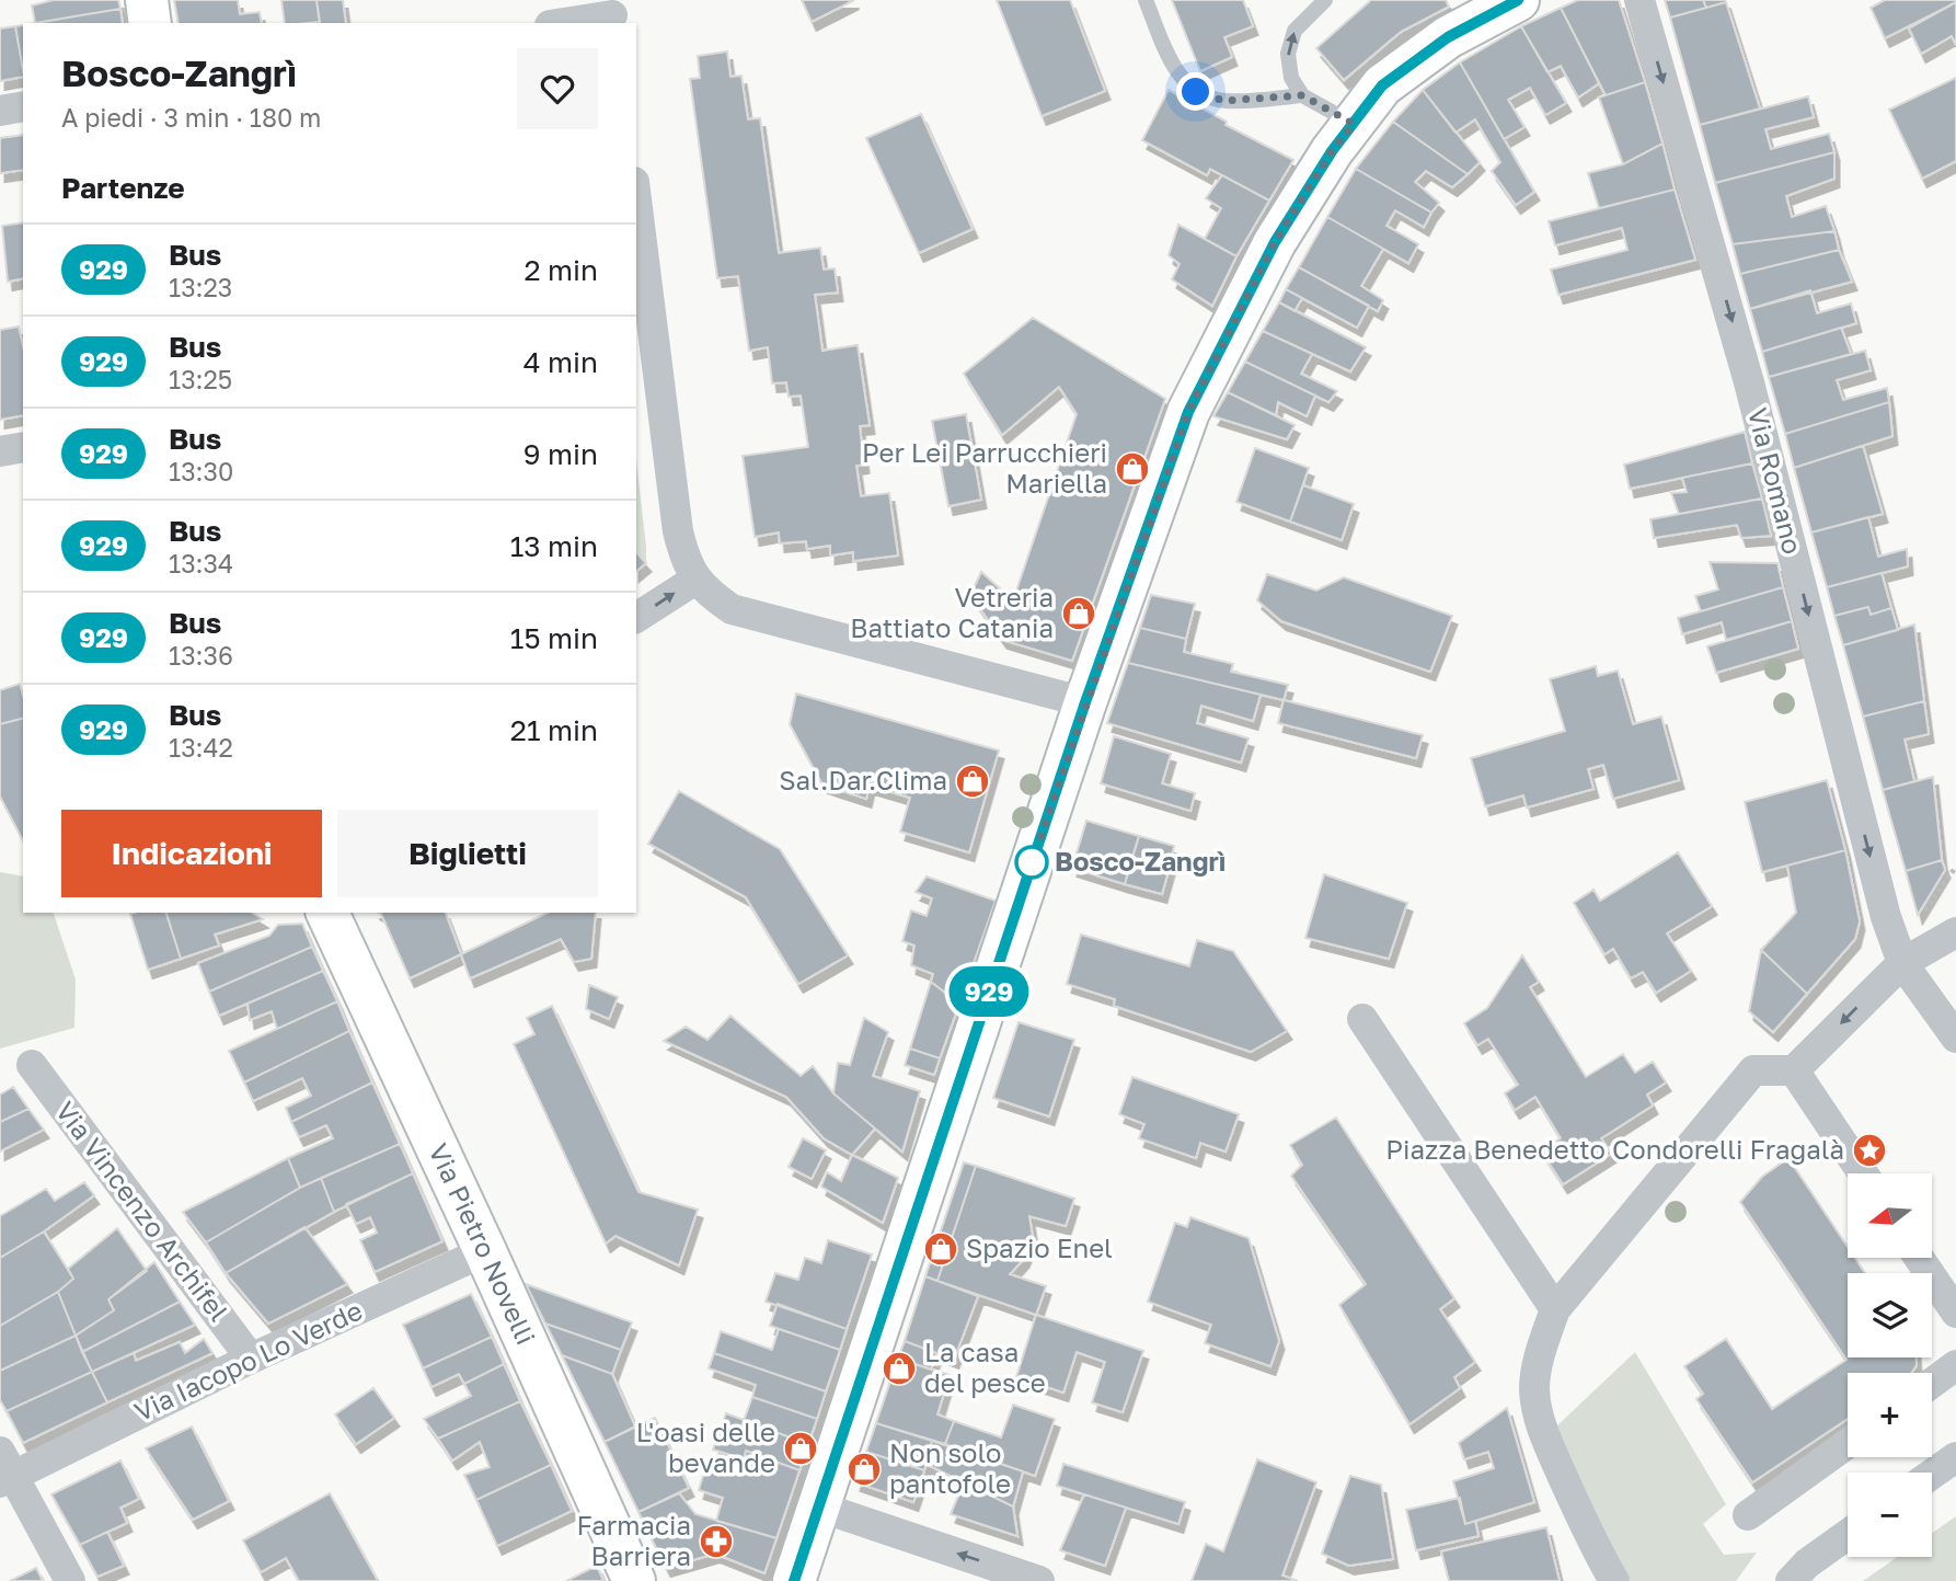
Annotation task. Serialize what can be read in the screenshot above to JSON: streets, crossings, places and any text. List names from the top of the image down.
{
  "streets": {
    "main road": ["Via Pietro Novelli"],
    "street": ["Via Romano", "Via Vincenzo Archifel", "Via Iacopo Lo Verde"]
  },
  "crossings": [
    ["Via Vincenzo Archifel", "Via Iacopo Lo Verde"],
    ["Via Pietro Novelli", "Via Iacopo Lo Verde"]
  ],
  "one_way": ["Via Romano"],
  "places": {
    "shop": [
      "Per Lei Parrucchieri Mariella",
      "Vetreria Battiato Catania",
      "Sal.Dar.Clima",
      "Spazio Enel",
      "La casa del pesce",
      "L'oasi delle bevande",
      "Non solo pantofole"
    ],
    "other": ["Bosco-Zangrì"],
    "place": ["Piazza Benedetto Condorelli Fragalà"],
    "pharmacy": ["Farmacia Barriera"]
  },
  "lines": ["bus line 929"],
  "north": "left",
  "page": {
    "on_map": "929",
    "heading": [
      ["Bosco-Zangrì", "A piedi · 3 min · 180 m"],
      "Partenze"
    ],
    "list": [
      {
        "mark": "929",
        "name": "Bus",
        "note": "13:23",
        "value": "2 min"
      },
      {
        "mark": "929",
        "name": "Bus",
        "note": "13:25",
        "value": "4 min"
      },
      {
        "mark": "929",
        "name": "Bus",
        "note": "13:30",
        "value": "9 min"
      },
      {
        "mark": "929",
        "name": "Bus",
        "note": "13:34",
        "value": "13 min"
      },
      {
        "mark": "929",
        "name": "Bus",
        "note": "13:36",
        "value": "15 min"
      },
      {
        "mark": "929",
        "name": "Bus",
        "note": "13:42",
        "value": "21 min"
      }
    ],
    "buttons": ["Indicazioni", "Biglietti"],
    "map_buttons": ["+", "−"]
  }
}
